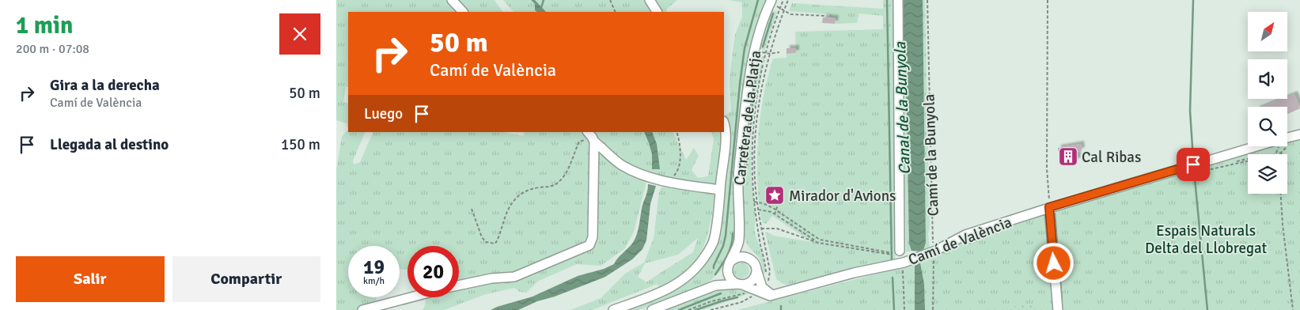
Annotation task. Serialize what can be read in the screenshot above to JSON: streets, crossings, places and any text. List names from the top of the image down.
{
  "streets": {
    "street": ["Carretera de la Platja", "Camí de la Bunyola", "Camí de València"]
  },
  "crossings": [
    ["Carretera de la Platja", "Camí de València"],
    ["Camí de la Bunyola", "Camí de València"]
  ],
  "water": ["Canal de la Bunyola"],
  "parks": ["Espais Naturals Delta del Llobregat"],
  "places": {
    "building": ["Cal Ribas"],
    "place": ["Mirador d'Avions"]
  },
  "north": "top right",
  "page": {
    "heading": ["1 min", "200 m · 07:08"],
    "turn": ["50 m", "Camí de València"],
    "list": [
      {
        "name": "Gira a la derecha",
        "note": "Camí de València",
        "value": "50 m"
      },
      {
        "name": "Llegada al destino",
        "value": "150 m"
      }
    ],
    "then": "Luego",
    "speed": "19 km/h",
    "limit": "20",
    "buttons": ["Salir", "Compartir"]
  }
}
